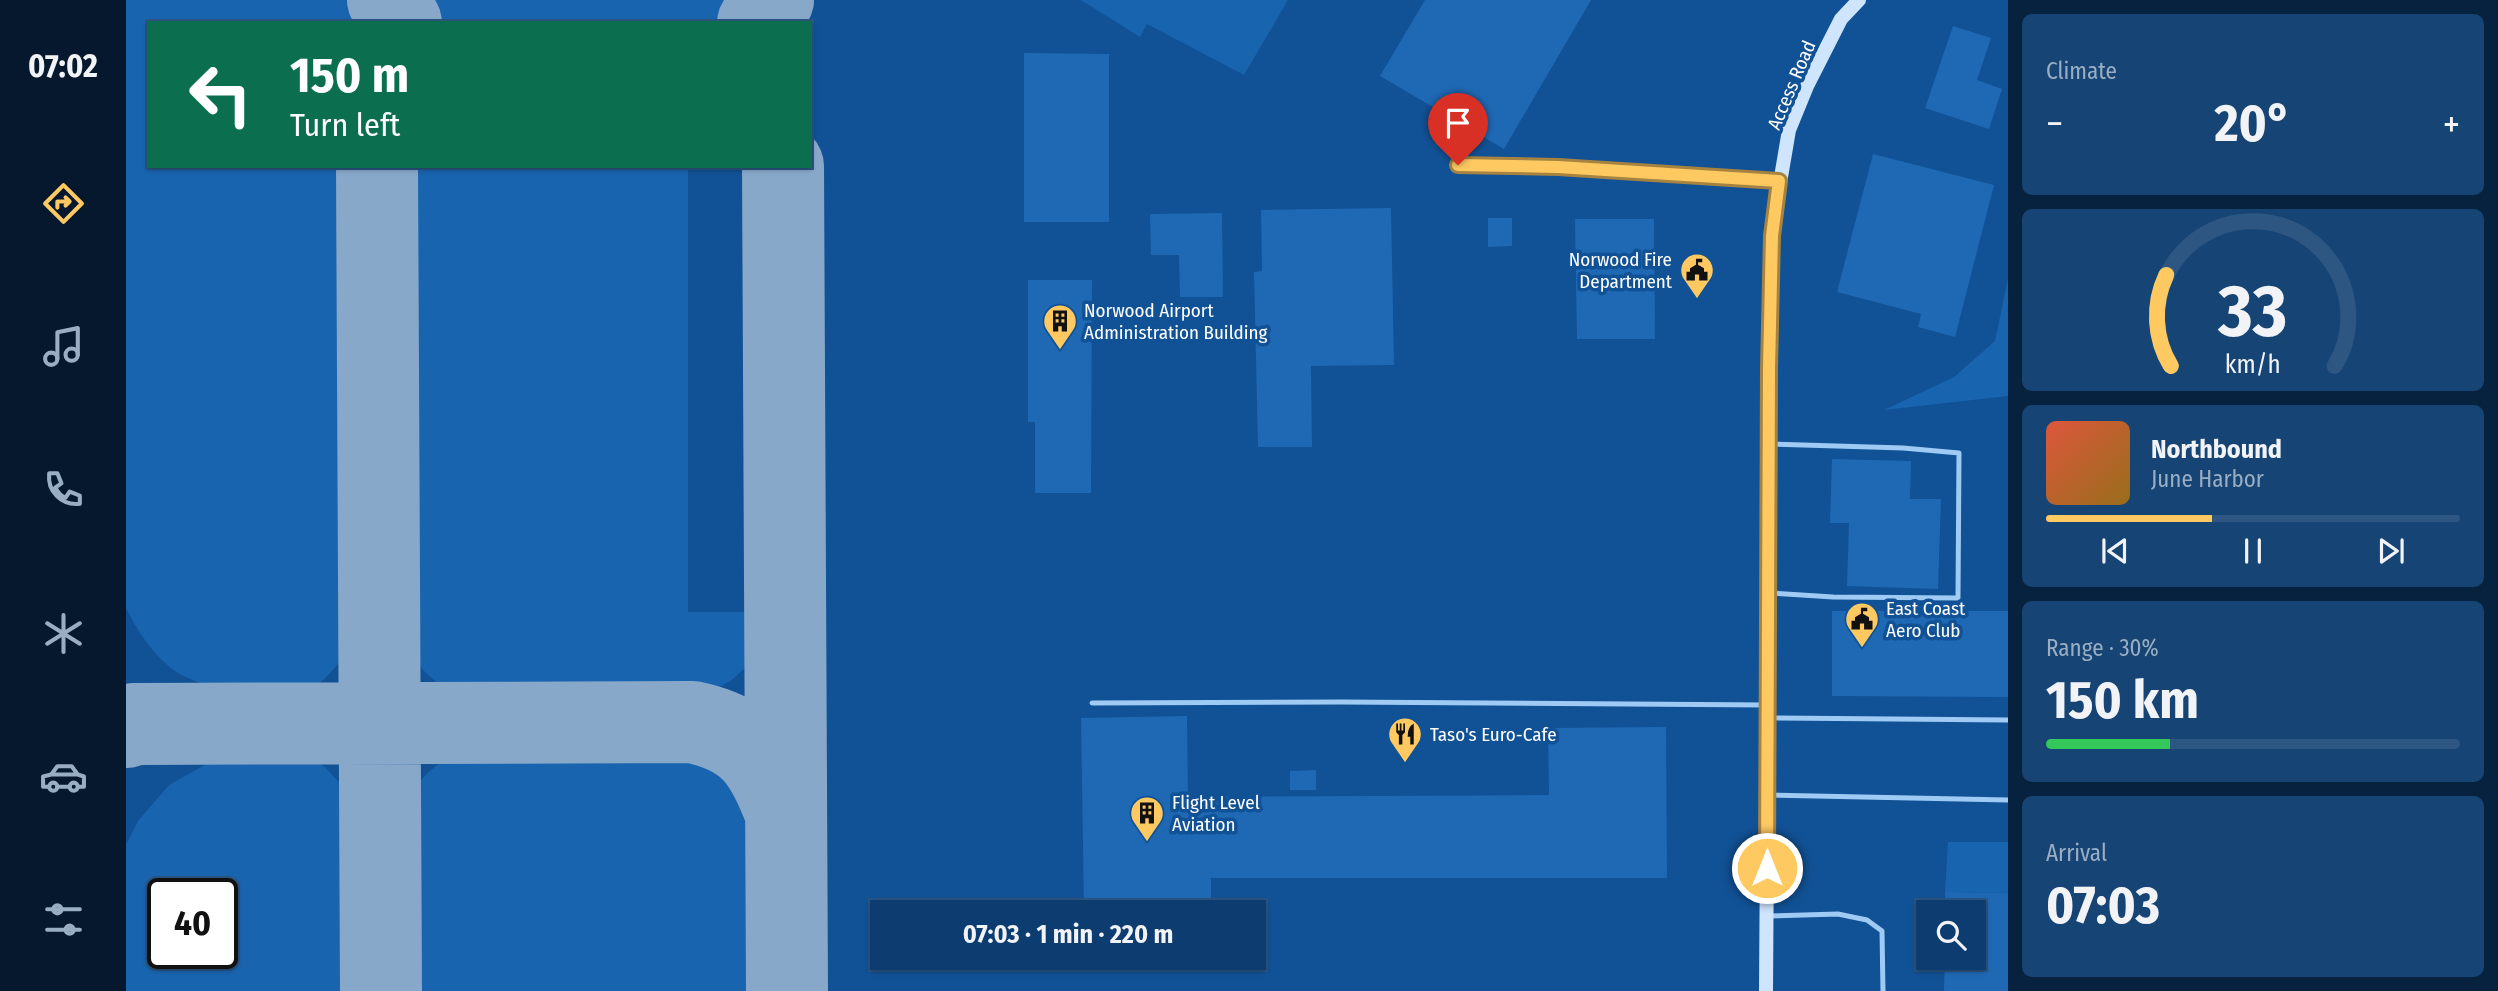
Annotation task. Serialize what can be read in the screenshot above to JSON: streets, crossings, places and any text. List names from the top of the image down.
{
  "streets": {
    "street": ["Access Road"]
  },
  "places": {
    "public building": ["Norwood Fire Department", "East Coast Aero Club"],
    "building": ["Norwood Airport Administration Building", "Flight Level Aviation"],
    "restaurant": ["Taso's Euro-Cafe"]
  },
  "page": {
    "tabs": "07:02",
    "tile": [
      "Climate",
      ["Range · 30%", "150 km"],
      ["Arrival", "07:03"]
    ],
    "turn": ["150 m", "Turn left"],
    "heat": ["−", "20°", "+"],
    "song": ["Northbound", "June Harbor"],
    "limit": "40",
    "trip": "07:03 · 1 min · 220 m",
    "gauge": ["33", "km/h"]
  }
}
